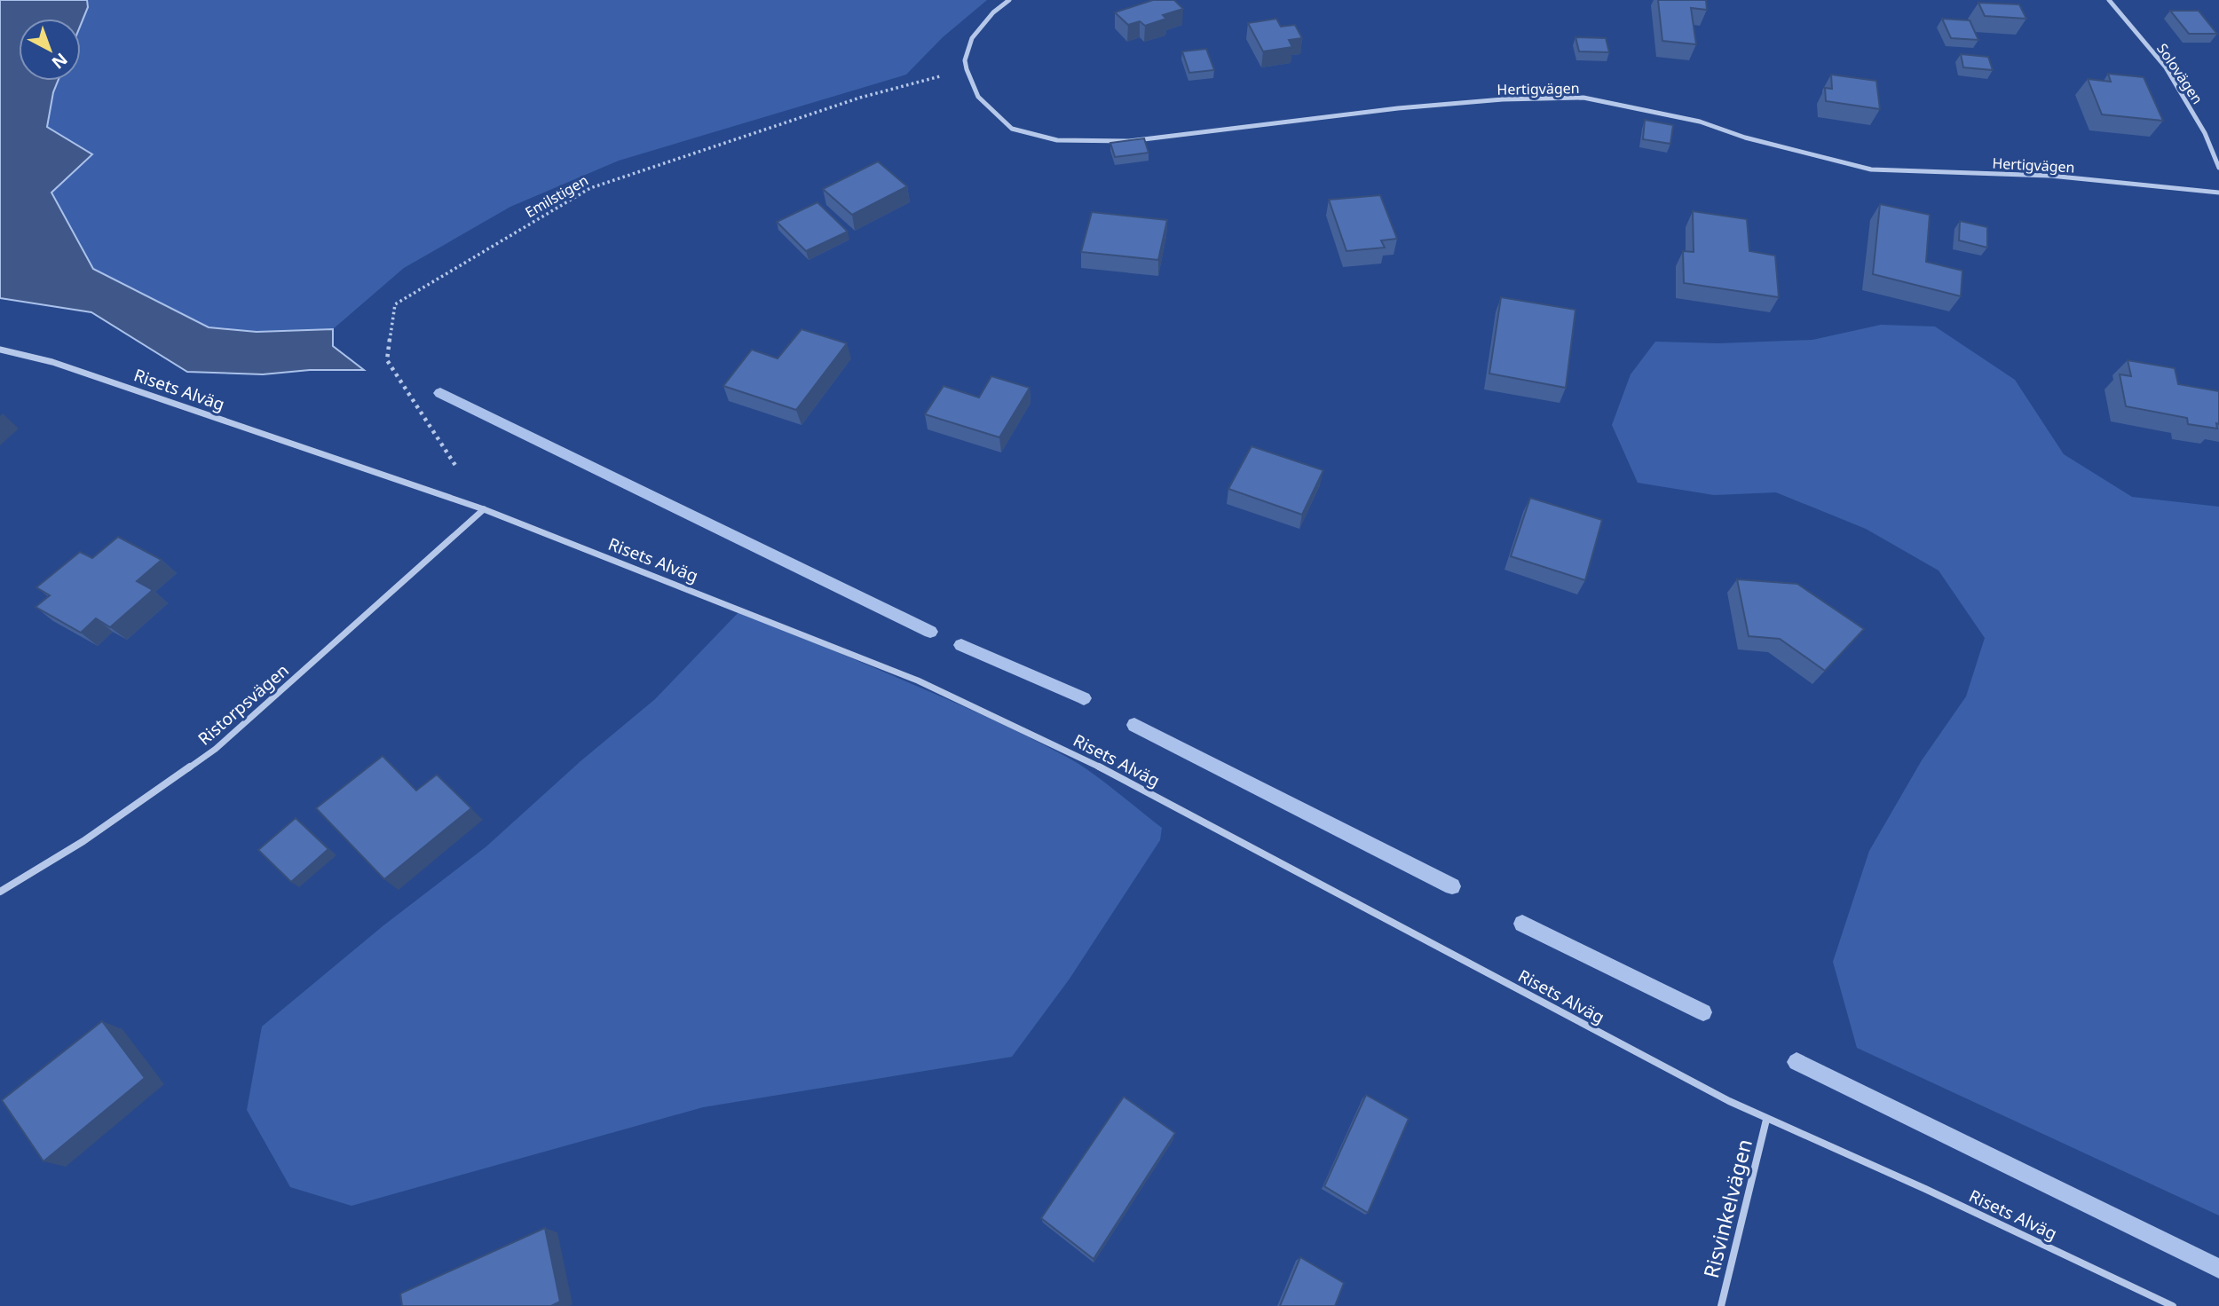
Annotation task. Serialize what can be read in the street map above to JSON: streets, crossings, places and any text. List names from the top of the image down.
{
  "streets": {
    "street": [
      "Solovägen",
      "Hertigvägen",
      "Risets Alväg",
      "Ristorpsvägen",
      "Risvinkelvägen"
    ],
    "path": ["Emilstigen"]
  },
  "crossings": [
    ["Hertigvägen", "Emilstigen"],
    ["Emilstigen", "Risets Alväg"],
    ["Emilstigen", "Ristorpsvägen"],
    ["Risets Alväg", "Ristorpsvägen"],
    ["Risets Alväg", "Risvinkelvägen"]
  ],
  "north": "bottom right"
}
